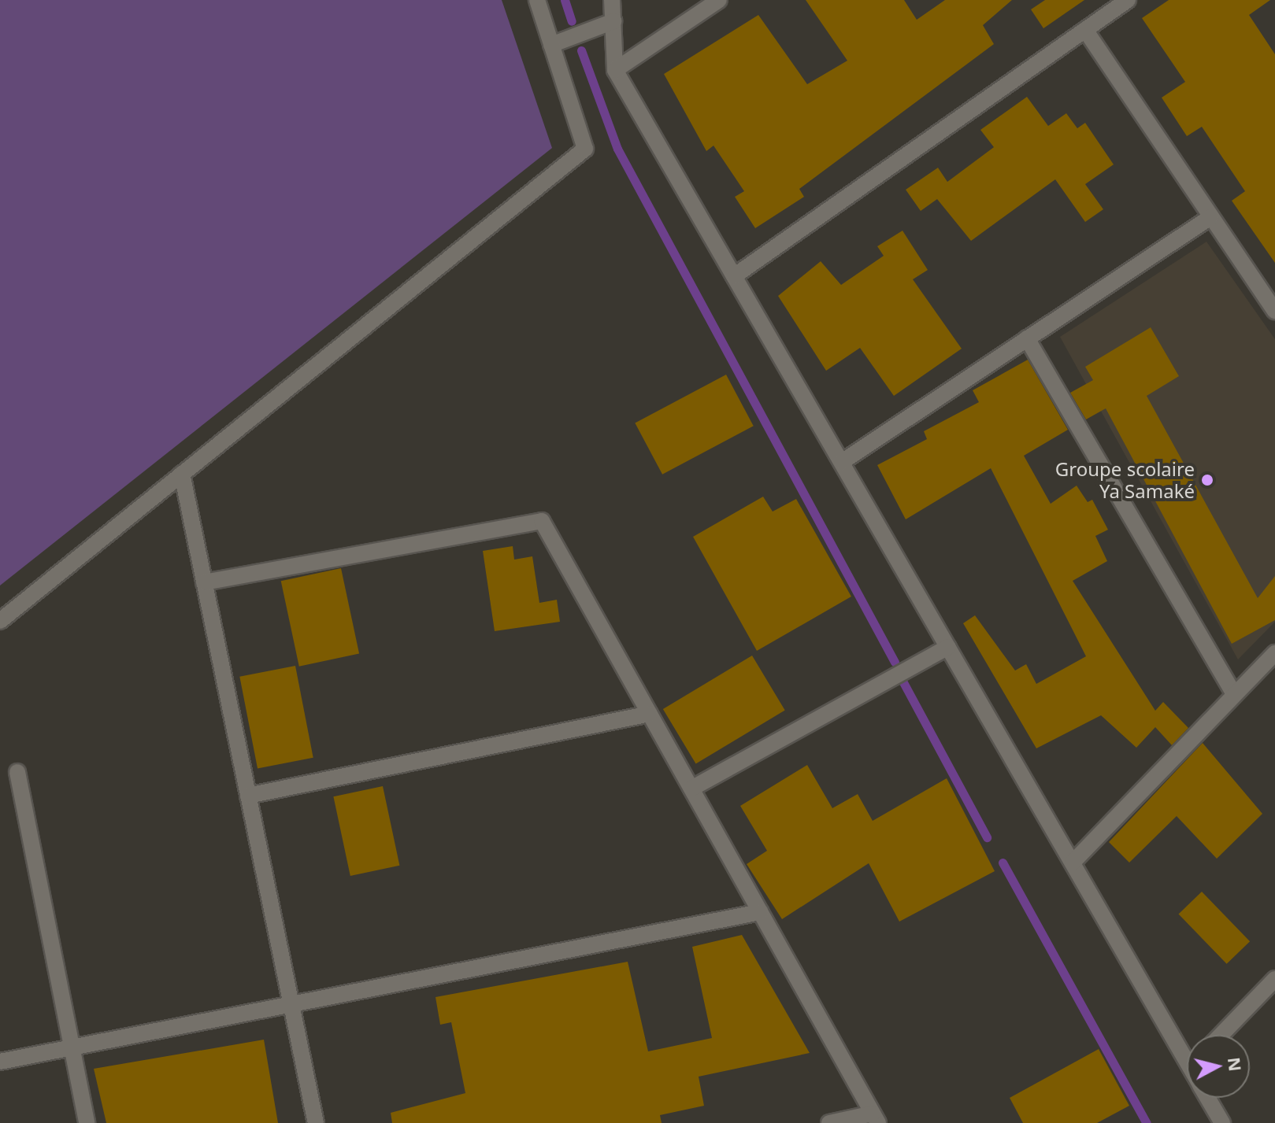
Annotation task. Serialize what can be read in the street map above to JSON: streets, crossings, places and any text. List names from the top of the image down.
{
  "places": ["Groupe scolaire Ya Samaké"],
  "north": "right"
}
